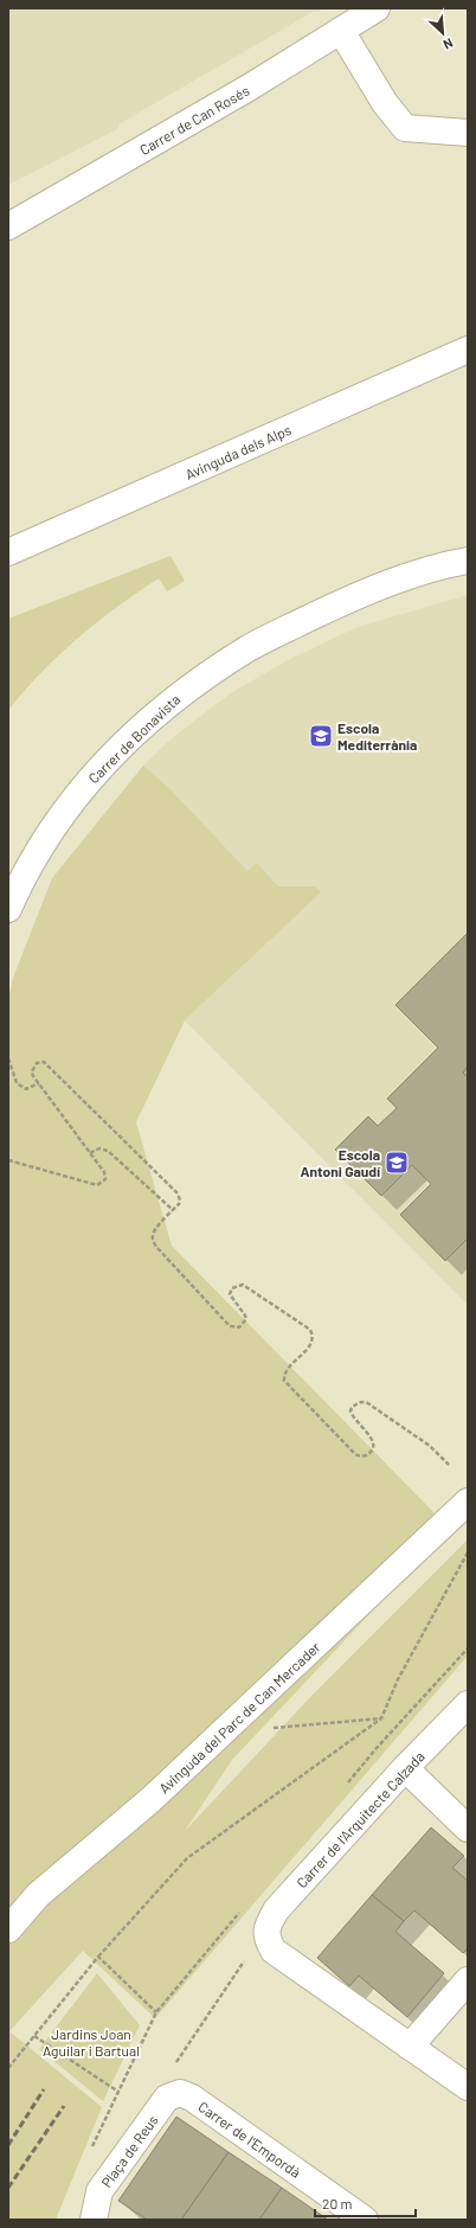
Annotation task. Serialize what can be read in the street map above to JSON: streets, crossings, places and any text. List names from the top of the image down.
{
  "streets": {
    "street": [
      "Carrer de Can Rosés",
      "Avinguda dels Alps",
      "Carrer de Bonavista",
      "Avinguda del Parc de Can Mercader",
      "Carrer de l'Arquitecte Calzada",
      "Carrer de l'Empordà",
      "Plaça de Reus"
    ]
  },
  "crossings": [
    ["Carrer de l'Empordà", "Plaça de Reus"]
  ],
  "parks": ["Jardins Joan Aguilar i Bartual"],
  "places": {
    "school or university": ["Escola Mediterrània", "Escola Antoni Gaudí"]
  },
  "scale_bar": "20 m",
  "north": "bottom right"
}
